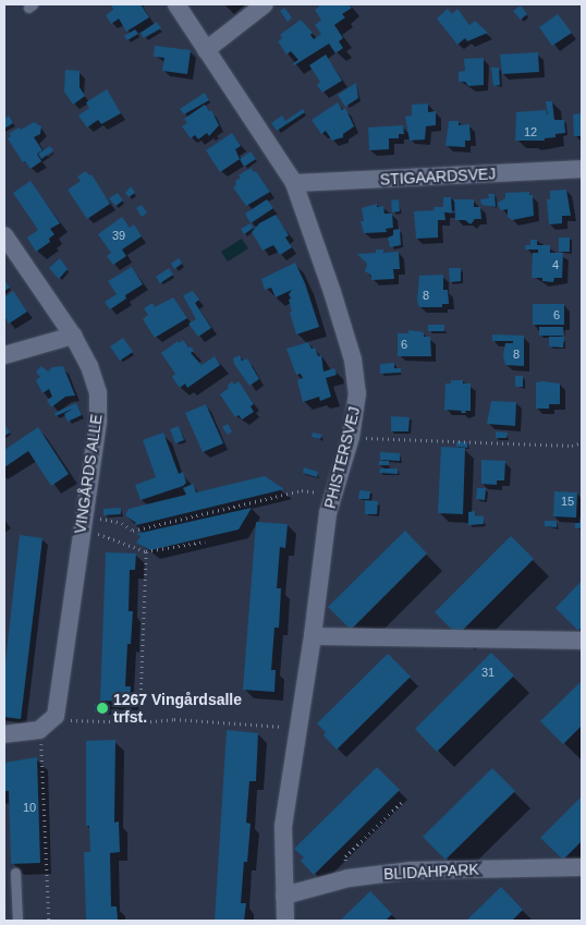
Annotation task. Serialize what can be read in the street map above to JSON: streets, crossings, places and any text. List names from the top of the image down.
{
  "streets": {
    "street": [
      "STIGAARDSVEJ",
      "PHISTERSVEJ",
      "VINGÅRDS ALLE",
      "BLIDAHPARK"
    ]
  },
  "crossings": [
    ["STIGAARDSVEJ", "PHISTERSVEJ"],
    ["PHISTERSVEJ", "BLIDAHPARK"]
  ],
  "places": ["1267 Vingårdsalle trfst."],
  "house_numbers": [
    "12",
    "39",
    "4",
    "8",
    "6",
    "6",
    "8",
    "15",
    "31",
    "10"
  ]
}
